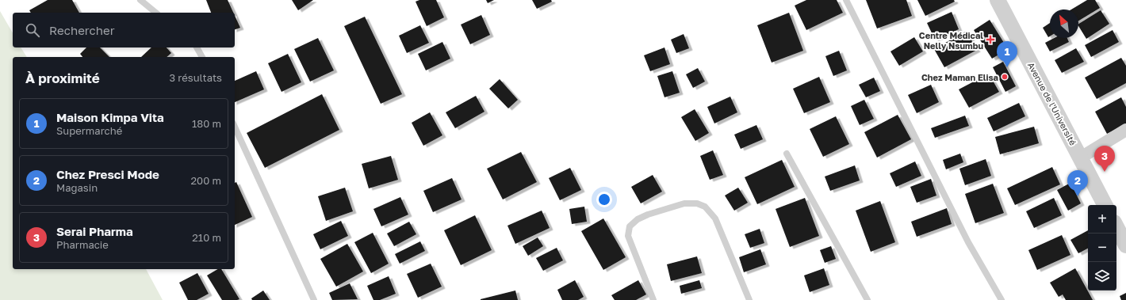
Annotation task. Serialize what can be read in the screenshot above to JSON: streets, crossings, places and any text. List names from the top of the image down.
{
  "streets": {
    "street": ["Avenue de l'Université"]
  },
  "places": {
    "health": ["Centre Médical Nelly Nsumbu"],
    "other": ["Chez Maman Elisa"]
  },
  "north": "top left",
  "page": {
    "search": "Rechercher",
    "pins": ["1", "3", "2"],
    "heading": ["À proximité", "3 résultats"],
    "list": [
      {
        "mark": "1",
        "name": "Maison Kimpa Vita",
        "note": "Supermarché",
        "value": "180 m"
      },
      {
        "mark": "2",
        "name": "Chez Presci Mode",
        "note": "Magasin",
        "value": "200 m"
      },
      {
        "mark": "3",
        "name": "Serai Pharma",
        "note": "Pharmacie",
        "value": "210 m"
      }
    ],
    "map_buttons": ["+", "−"]
  }
}
